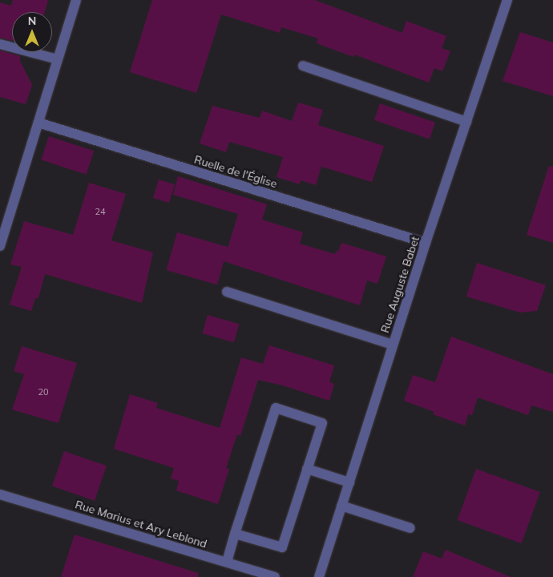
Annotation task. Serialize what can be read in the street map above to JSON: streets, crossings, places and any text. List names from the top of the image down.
{
  "streets": {
    "street": ["Ruelle de l'Église", "Rue Auguste Babet", "Rue Marius et Ary Leblond"]
  },
  "crossings": [
    ["Ruelle de l'Église", "Rue Auguste Babet"]
  ],
  "house_numbers": ["24", "20"],
  "north": "top"
}
